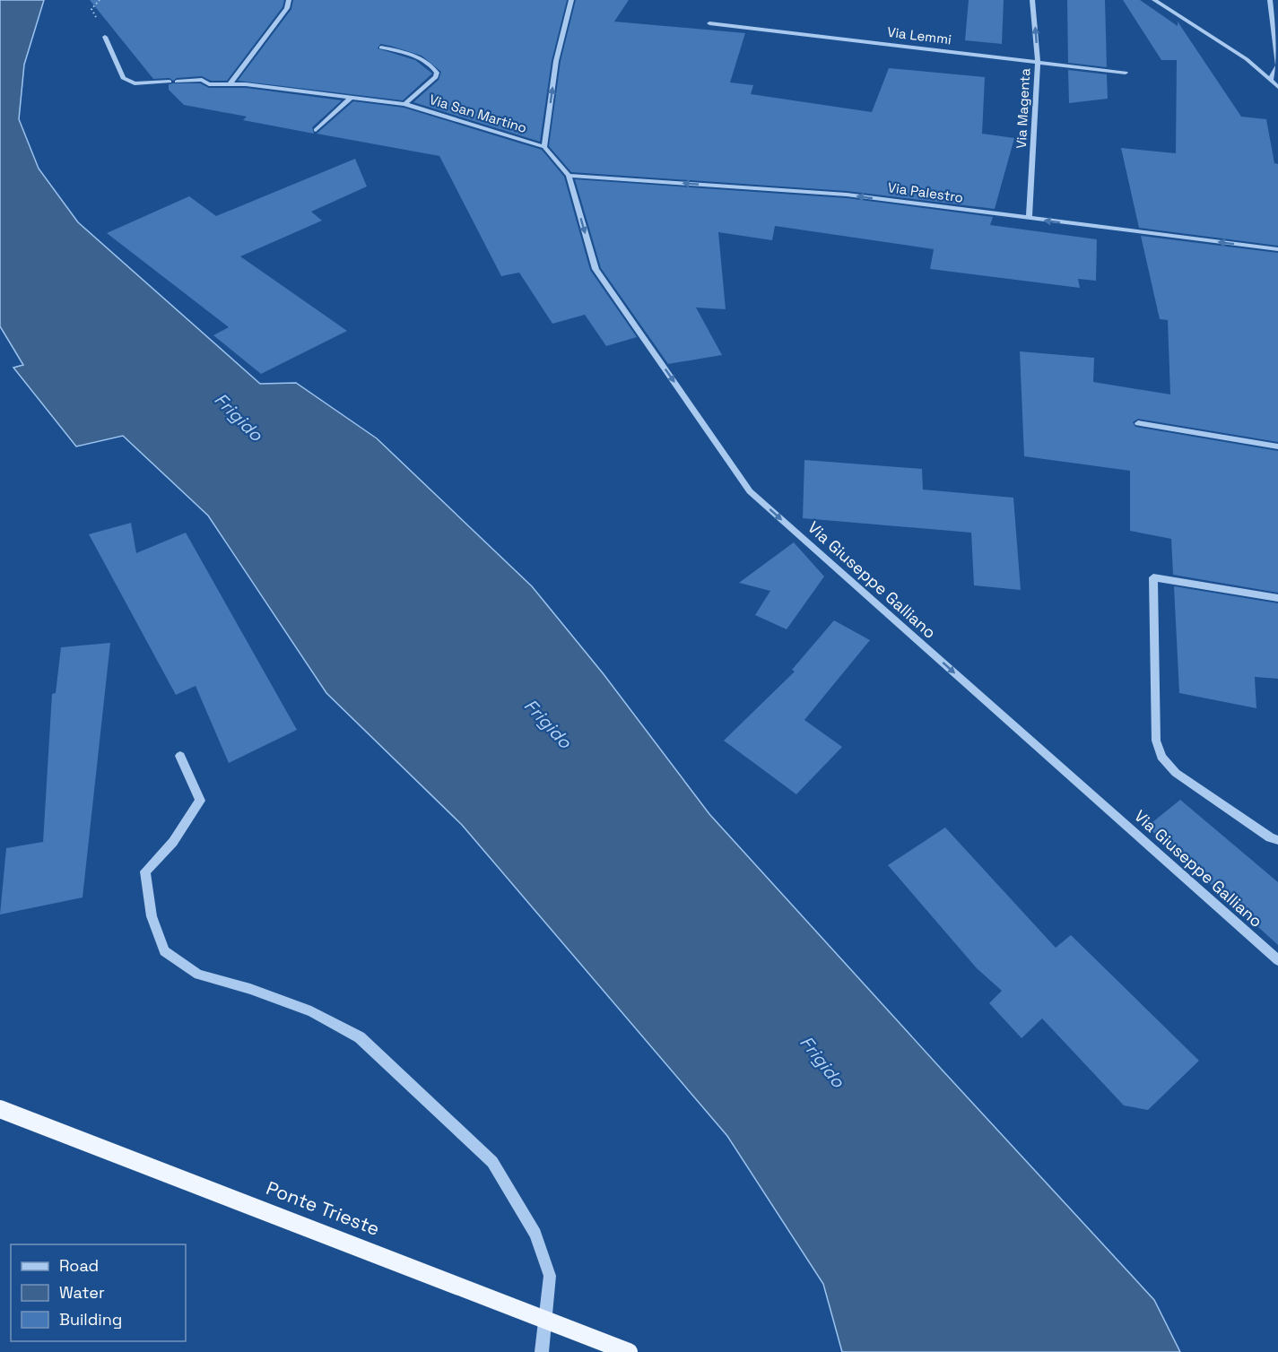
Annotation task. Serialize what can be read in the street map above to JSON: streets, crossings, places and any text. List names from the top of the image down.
{
  "streets": {
    "main road": ["Ponte Trieste"],
    "street": [
      "Via Lemmi",
      "Via Magenta",
      "Via San Martino",
      "Via Palestro",
      "Via Giuseppe Galliano"
    ]
  },
  "crossings": [
    ["Via Lemmi", "Via Magenta"],
    ["Via Magenta", "Via Palestro"],
    ["Via San Martino", "Via Giuseppe Galliano"],
    ["Via Palestro", "Via Giuseppe Galliano"]
  ],
  "one_way": ["Via Palestro", "Via Giuseppe Galliano"],
  "water": ["Frigido"],
  "legend": ["Road", "Water", "Building"]
}
